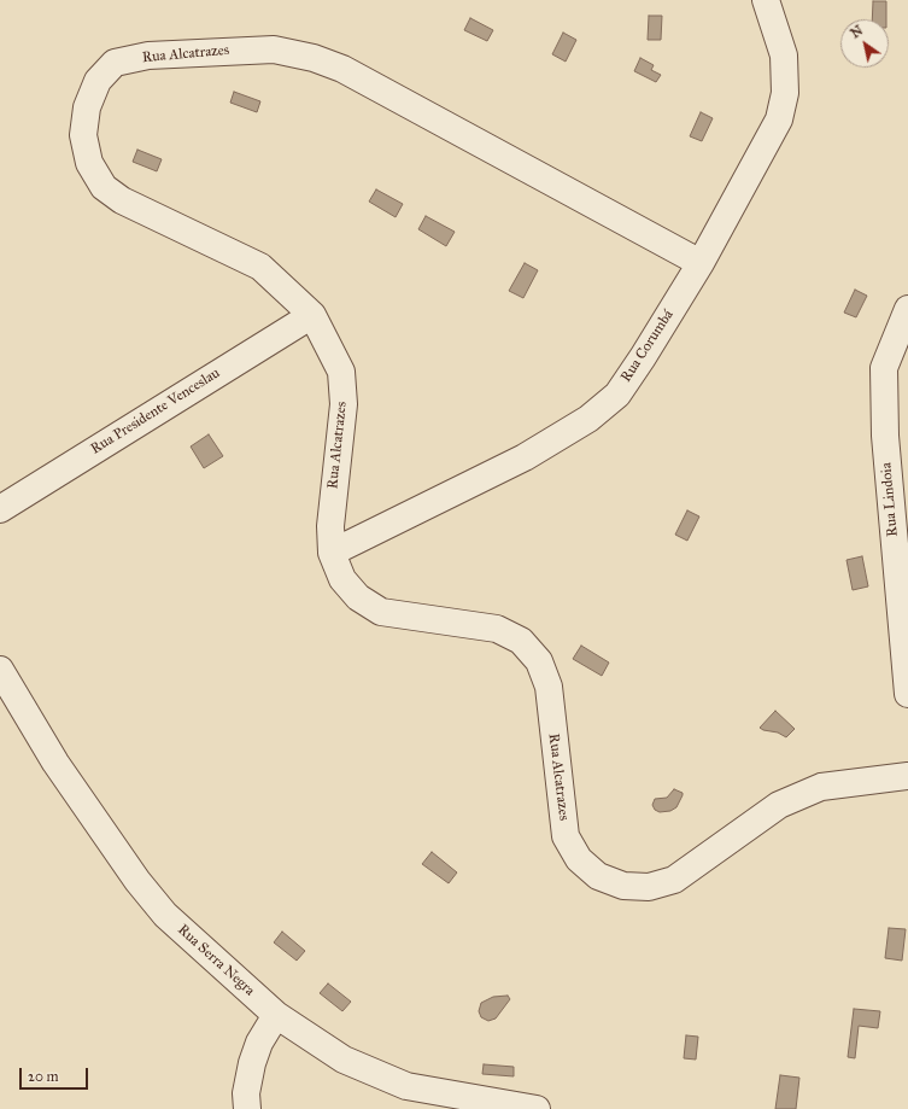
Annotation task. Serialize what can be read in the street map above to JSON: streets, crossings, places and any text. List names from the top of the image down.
{
  "streets": {
    "street": [
      "Rua Alcatrazes",
      "Rua Corumbá",
      "Rua Presidente Venceslau",
      "Rua Lindoia",
      "Rua Serra Negra"
    ]
  },
  "crossings": [
    ["Rua Alcatrazes", "Rua Corumbá"],
    ["Rua Alcatrazes", "Rua Presidente Venceslau"]
  ],
  "scale_bar": "20 m",
  "north": "top left"
}
